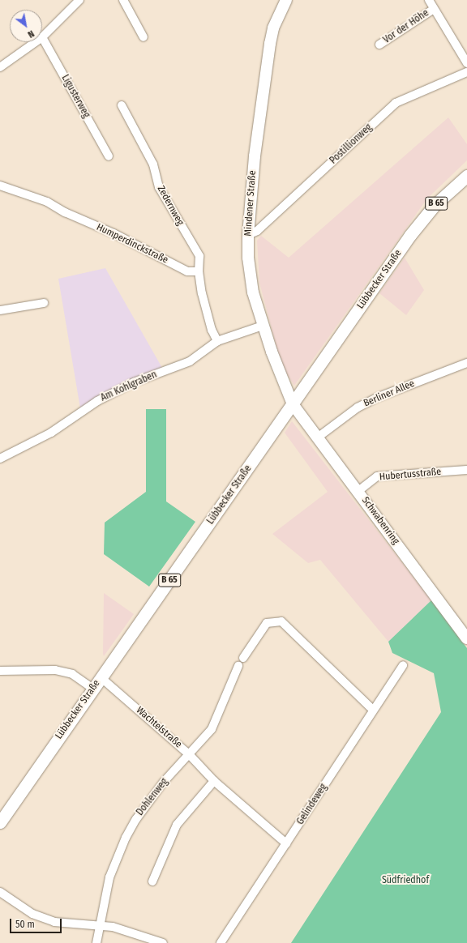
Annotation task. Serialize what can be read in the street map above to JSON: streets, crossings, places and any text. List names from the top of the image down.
{
  "streets": {
    "main road": ["B 65", "Lübbecker Straße"],
    "street": [
      "Vor der Höhe",
      "Ligusterweg",
      "Postillionweg",
      "Mindener Straße",
      "Zedernweg",
      "Humperdinckstraße",
      "Am Kohlgraben",
      "Berliner Allee",
      "Hubertusstraße",
      "Schwabenring",
      "Wachtelstraße",
      "Dohlenweg",
      "Gelindeweg"
    ]
  },
  "crossings": [
    ["Postillionweg", "Mindener Straße"],
    ["Mindener Straße", "Lübbecker Straße"],
    ["Mindener Straße", "Am Kohlgraben"],
    ["Mindener Straße", "Schwabenring"],
    ["Zedernweg", "Humperdinckstraße"],
    ["Lübbecker Straße", "Schwabenring"],
    ["Lübbecker Straße", "Wachtelstraße"],
    ["Berliner Allee", "Schwabenring"],
    ["Hubertusstraße", "Schwabenring"],
    ["Wachtelstraße", "Dohlenweg"],
    ["Wachtelstraße", "Gelindeweg"]
  ],
  "parks": ["Südfriedhof"],
  "scale_bar": "50 m",
  "north": "bottom right"
}
